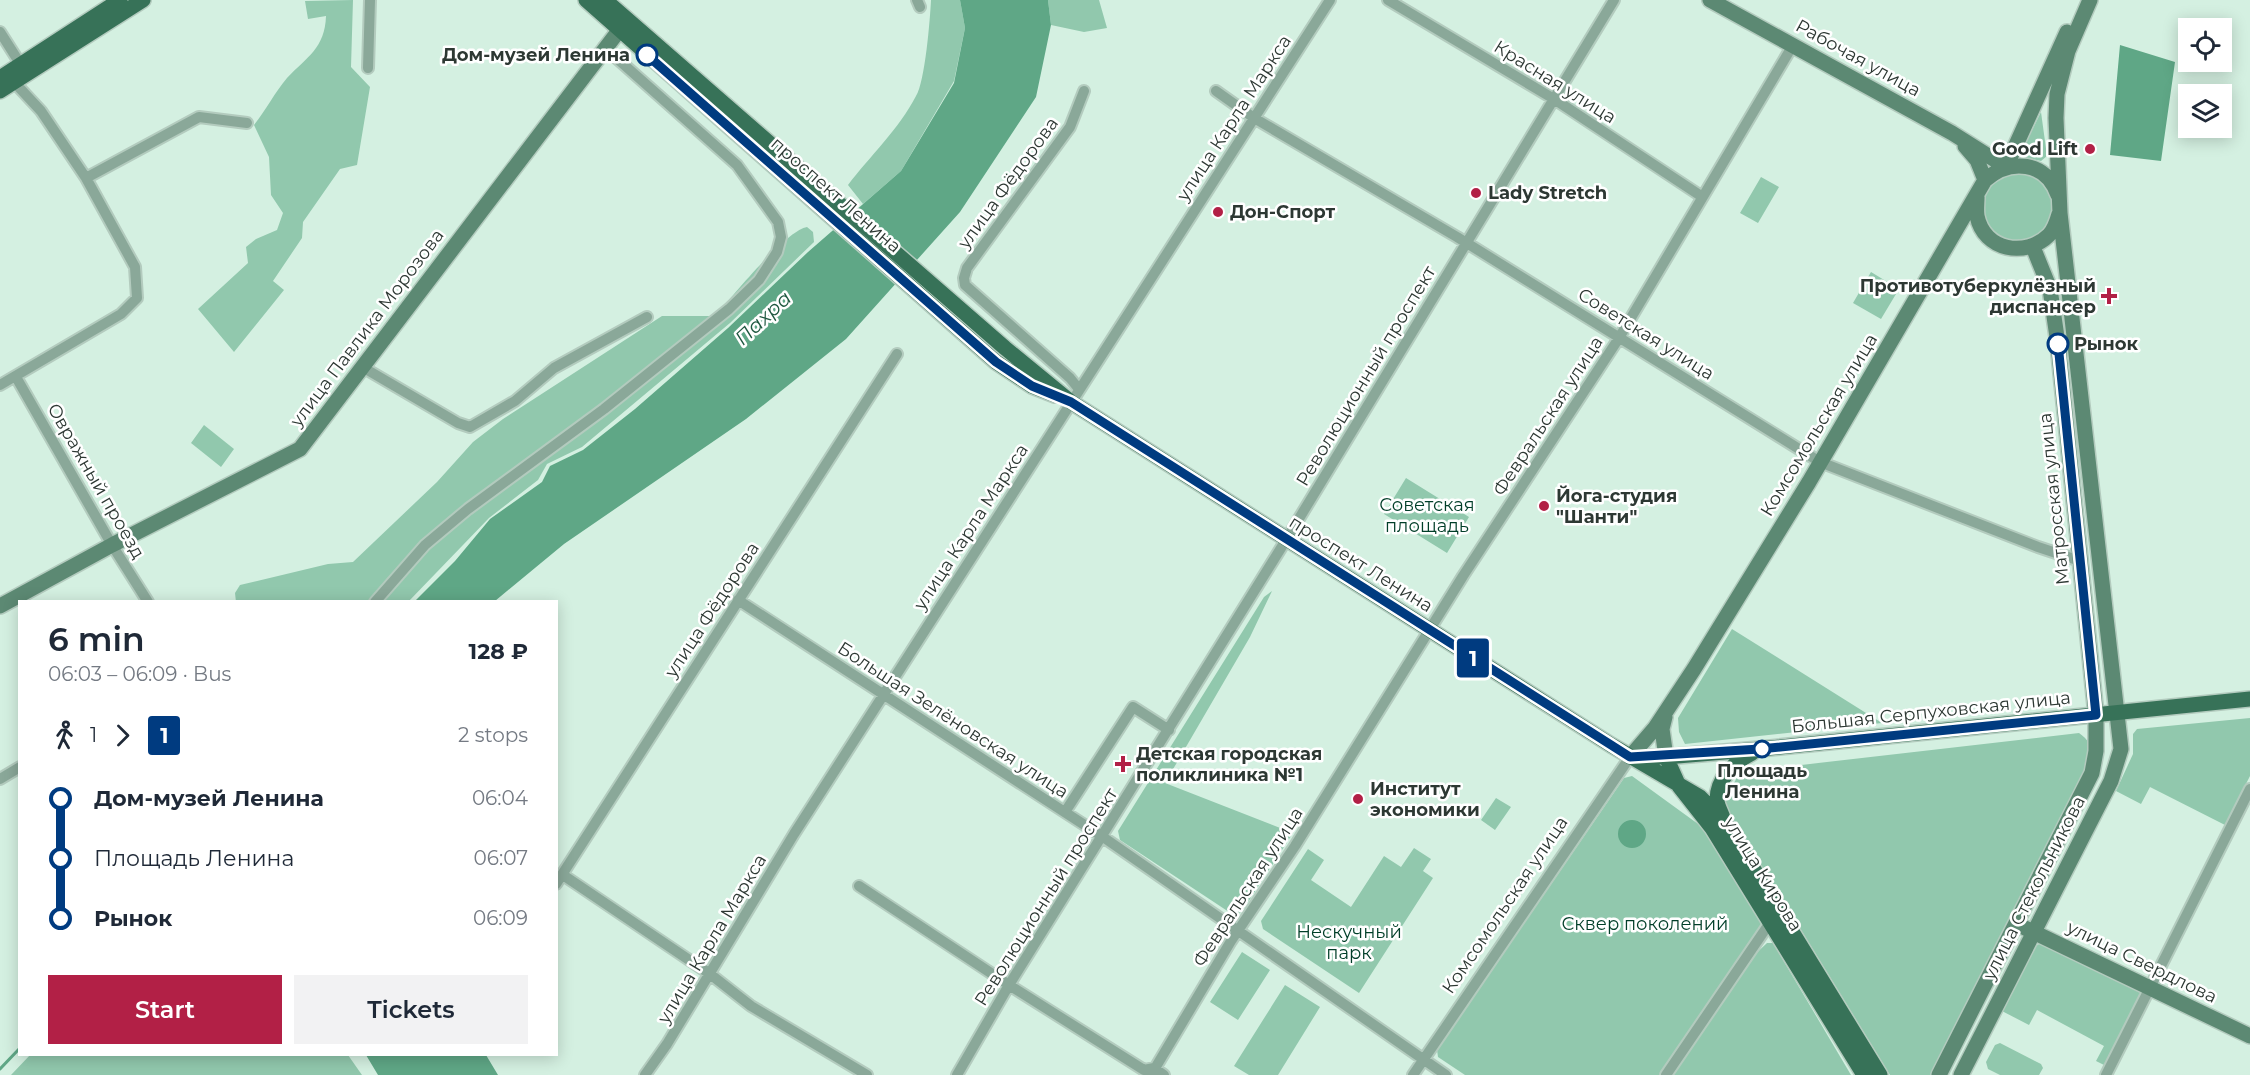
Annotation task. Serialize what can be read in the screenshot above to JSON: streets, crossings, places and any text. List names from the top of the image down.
{
  "streets": {
    "main road": [
      "Рабочая улица",
      "проспект Ленина",
      "улица Павлика Морозова",
      "Комсомольская улица",
      "Матросская улица",
      "Большая Серпуховская улица",
      "улица Кирова",
      "улица Стекольникова",
      "улица Свердлова"
    ],
    "street": [
      "Красная улица",
      "улица Карла Маркса",
      "улица Фёдорова",
      "Советская улица",
      "Революционный проспект",
      "Февральская улица",
      "Овражный проезд",
      "Большая Зелёновская улица"
    ]
  },
  "crossings": [
    ["Рабочая улица", "Февральская улица"],
    ["Рабочая улица", "Комсомольская улица"],
    ["Рабочая улица", "Матросская улица"],
    ["Красная улица", "Революционный проспект"],
    ["Красная улица", "Февральская улица"],
    ["улица Карла Маркса", "улица Фёдорова"],
    ["улица Карла Маркса", "проспект Ленина"],
    ["улица Карла Маркса", "Советская улица"],
    ["улица Карла Маркса", "Большая Зелёновская улица"],
    ["улица Фёдорова", "проспект Ленина"],
    ["улица Фёдорова", "Большая Зелёновская улица"],
    ["проспект Ленина", "улица Павлика Морозова"],
    ["проспект Ленина", "Революционный проспект"],
    ["проспект Ленина", "Февральская улица"],
    ["проспект Ленина", "Комсомольская улица"],
    ["улица Павлика Морозова", "Овражный проезд"],
    ["Советская улица", "Революционный проспект"],
    ["Советская улица", "Февральская улица"],
    ["Советская улица", "Комсомольская улица"],
    ["Советская улица", "Матросская улица"],
    ["Революционный проспект", "Большая Зелёновская улица"],
    ["Февральская улица", "Большая Зелёновская улица"],
    ["Комсомольская улица", "Матросская улица"],
    ["Комсомольская улица", "Большая Зелёновская улица"],
    ["Матросская улица", "Большая Серпуховская улица"],
    ["Матросская улица", "улица Стекольникова"],
    ["Большая Серпуховская улица", "улица Стекольникова"],
    ["улица Стекольникова", "улица Свердлова"]
  ],
  "water": ["Пахра"],
  "parks": ["Советская площадь", "Сквер поколений", "Нескучный парк"],
  "places": {
    "other": [
      "Дом-музей Ленина",
      "Good Lift",
      "Lady Stretch",
      "Дон-Спорт",
      "Рынок",
      "Йога-студия \"Шанти\"",
      "Площадь Ленина",
      "Институт экономики"
    ],
    "health": ["Противотуберкулёзный диспансер", "Детская городская поликлиника №1"]
  },
  "lines": ["bus line 1"],
  "page": {
    "on_map": "1",
    "heading": ["6 min", "06:03 – 06:09 · Bus", "128 ₽"],
    "legs": ["1", "1", "2 stops"],
    "list": [
      {
        "name": "Дом-музей Ленина",
        "value": "06:04"
      },
      {
        "name": "Площадь Ленина",
        "value": "06:07"
      },
      {
        "name": "Рынок",
        "value": "06:09"
      }
    ],
    "buttons": ["Start", "Tickets"]
  }
}
